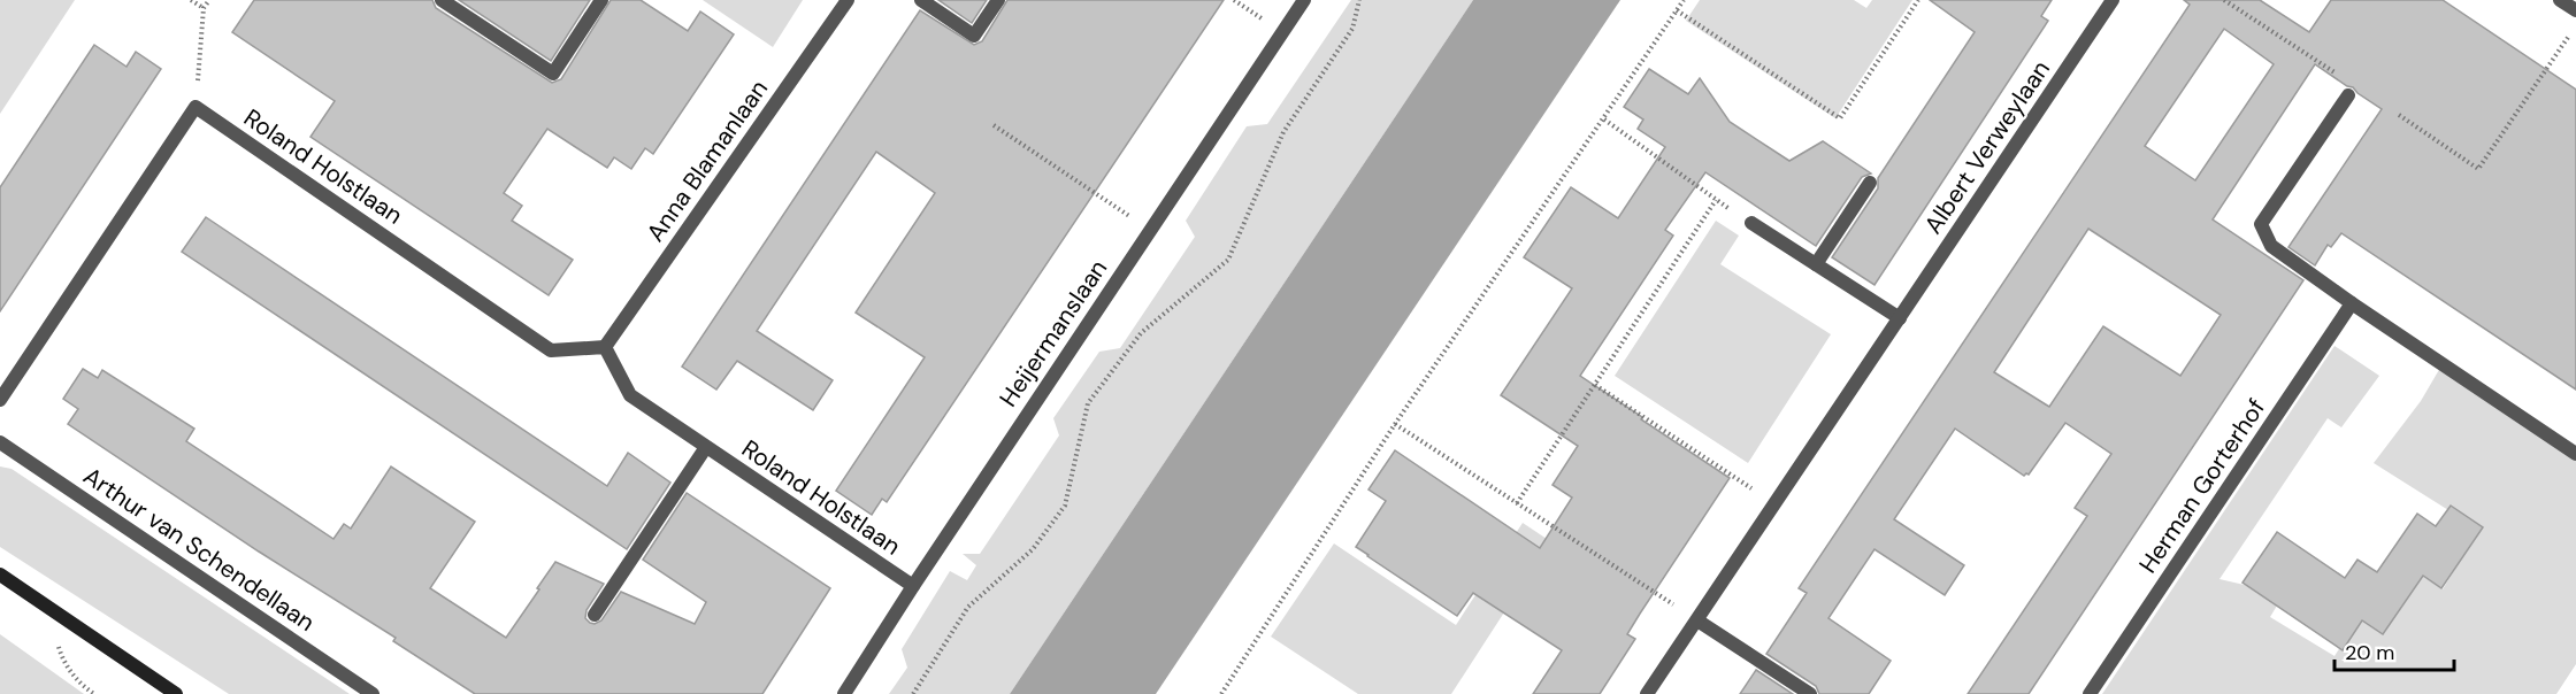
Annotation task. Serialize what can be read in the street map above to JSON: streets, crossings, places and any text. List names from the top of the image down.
{
  "streets": {
    "street": [
      "Albert Verweylaan",
      "Anna Blamanlaan",
      "Roland Holstlaan",
      "Heijermanslaan",
      "Herman Gorterhof",
      "Arthur van Schendellaan"
    ]
  },
  "crossings": [
    ["Anna Blamanlaan", "Roland Holstlaan"],
    ["Roland Holstlaan", "Heijermanslaan"]
  ],
  "scale_bar": "20 m"
}
